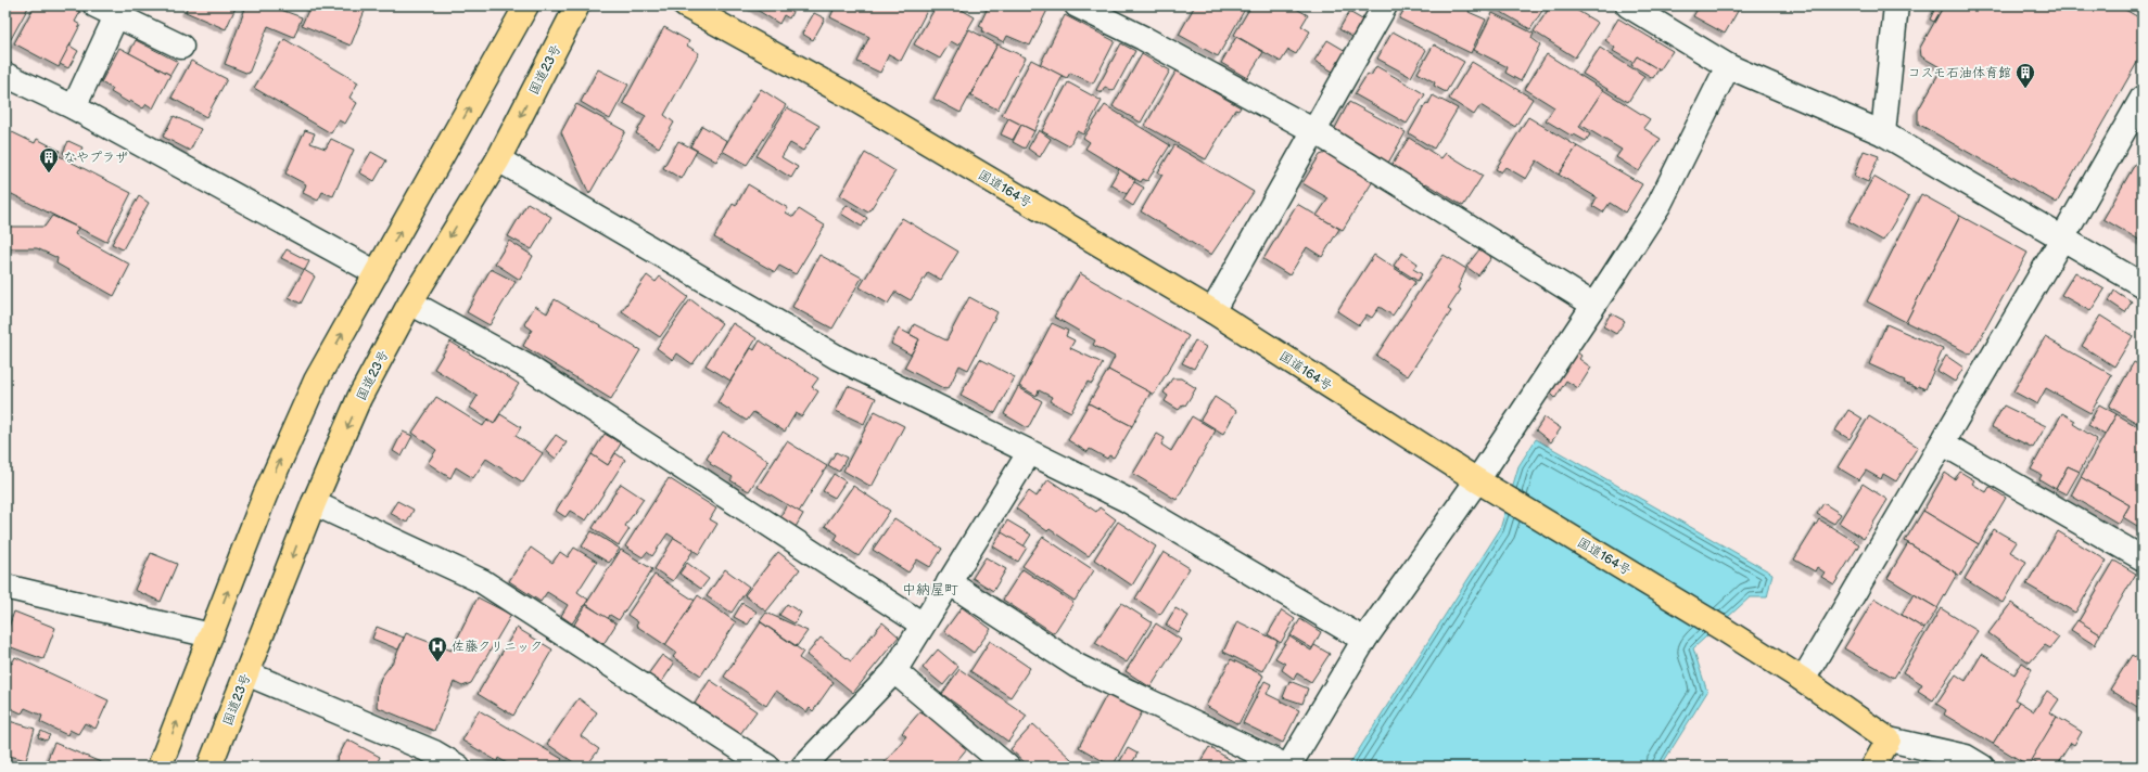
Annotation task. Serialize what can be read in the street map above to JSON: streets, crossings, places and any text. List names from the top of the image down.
{
  "streets": {
    "highway": ["国道23号", "国道164号"]
  },
  "districts": ["中納屋町"],
  "places": {
    "building": ["コスモ石油体育館", "なやプラザ"],
    "hospital": ["佐藤クリニック"]
  }
}
